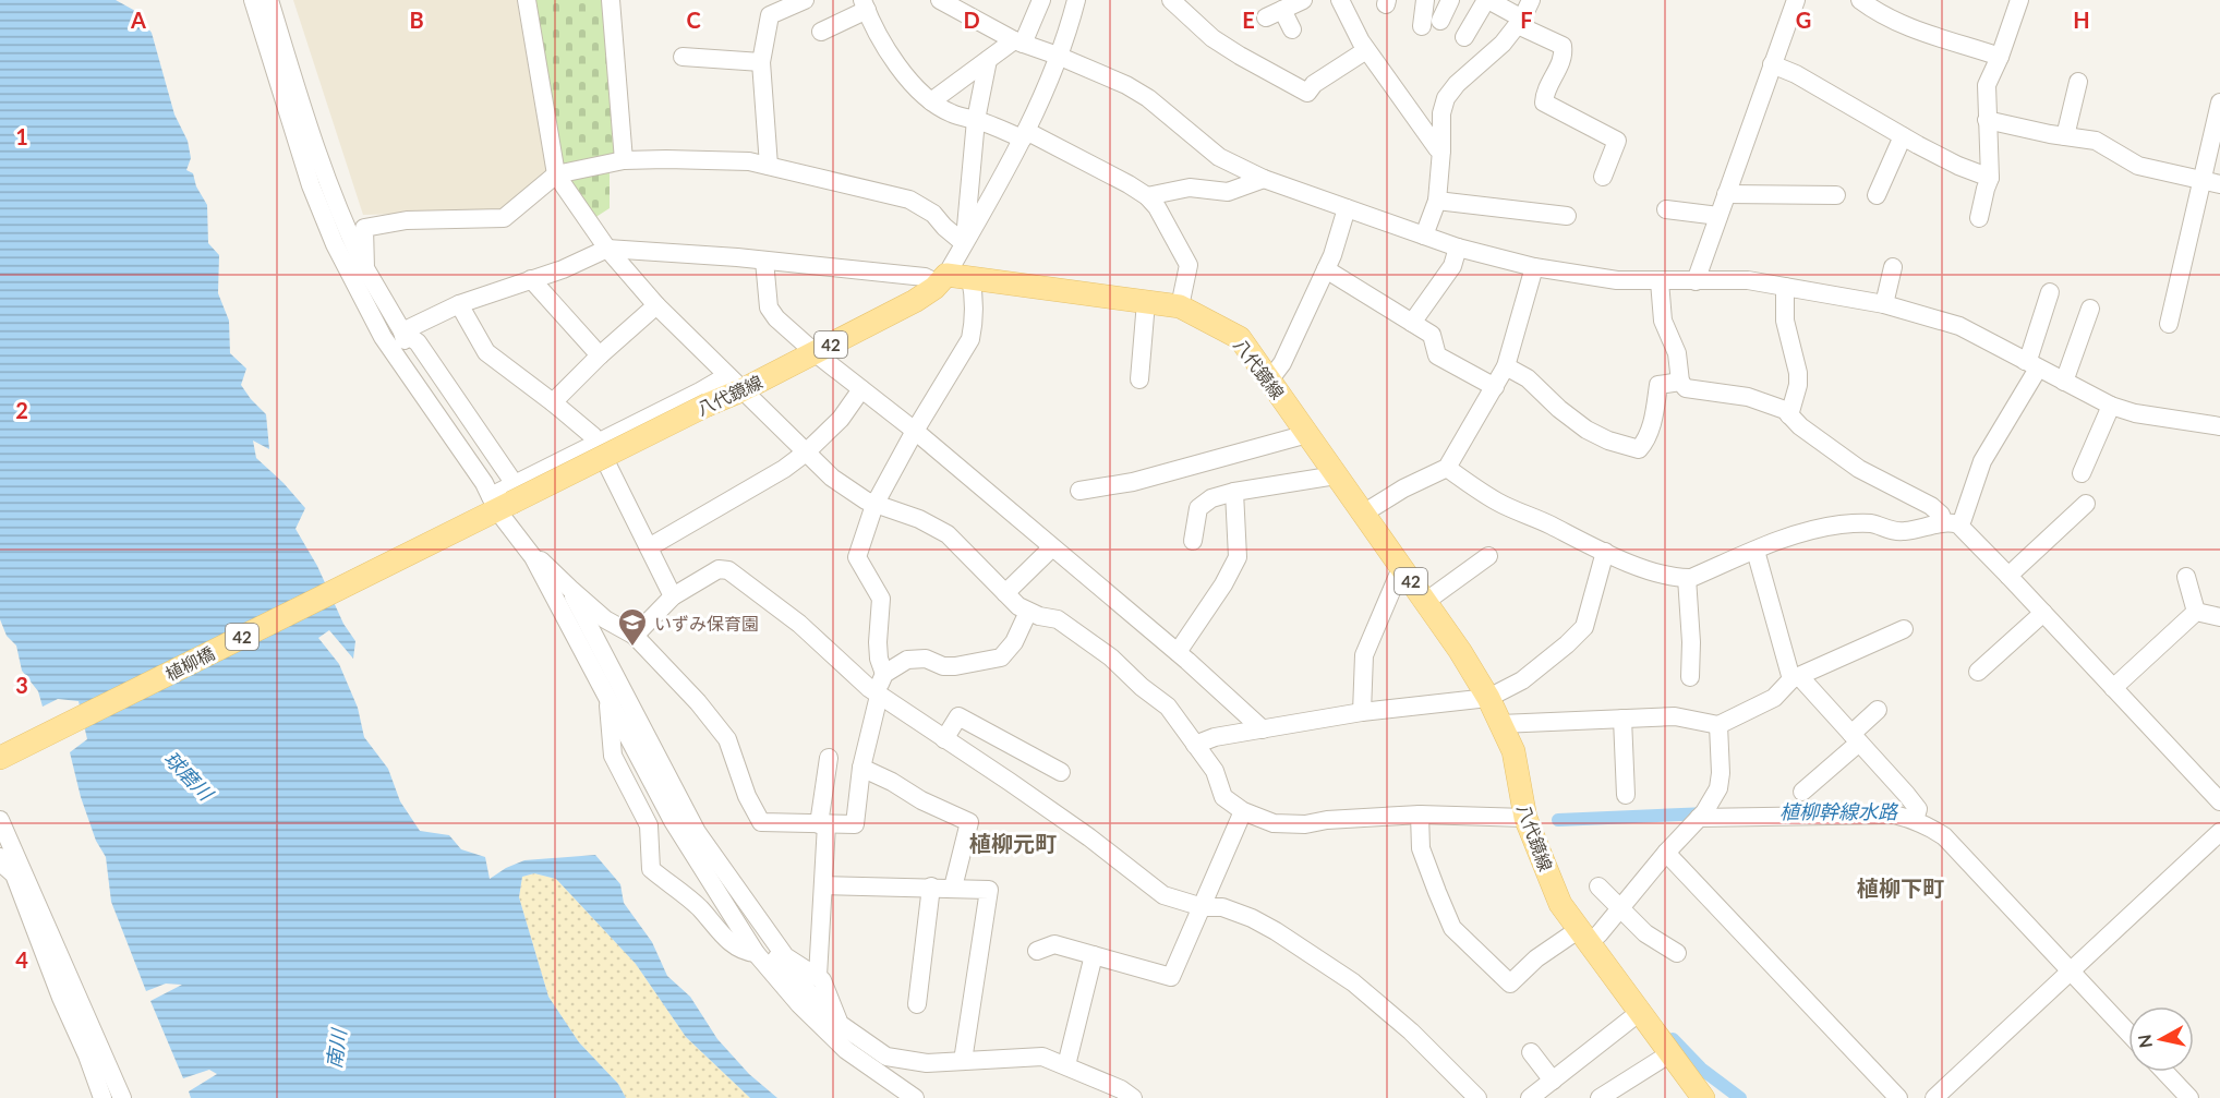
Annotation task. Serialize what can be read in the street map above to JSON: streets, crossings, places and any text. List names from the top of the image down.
{
  "streets": {
    "main road": ["42", "八代鏡線", "植柳橋"]
  },
  "crossings": [
    ["八代鏡線", "植柳橋"]
  ],
  "districts": ["植柳元町", "植柳下町"],
  "water": ["球磨川", "植柳幹線水路", "南川"],
  "places": {
    "school or university": ["いずみ保育園"]
  },
  "north": "left",
  "grid": {
    "columns": [
      "A",
      "B",
      "C",
      "D",
      "E",
      "F",
      "G",
      "H"
    ],
    "rows": [
      "1",
      "2",
      "3",
      "4"
    ]
  }
}
